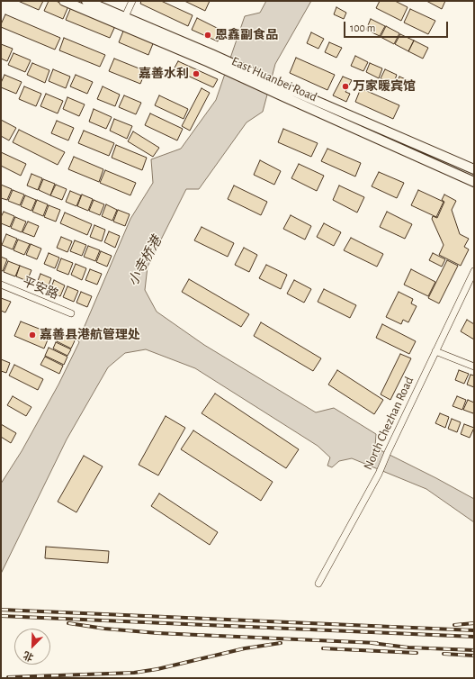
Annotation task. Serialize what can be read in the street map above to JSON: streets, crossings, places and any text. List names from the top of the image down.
{
  "streets": {
    "street": ["East Huanbei Road", "平安路", "North Chezhan Road"]
  },
  "water": ["小寺桥港"],
  "places": [
    "恩鑫副食品",
    "嘉善水利",
    "万家暖宾馆",
    "嘉善县港航管理处"
  ],
  "scale_bar": "100 m",
  "north": "bottom left"
}
